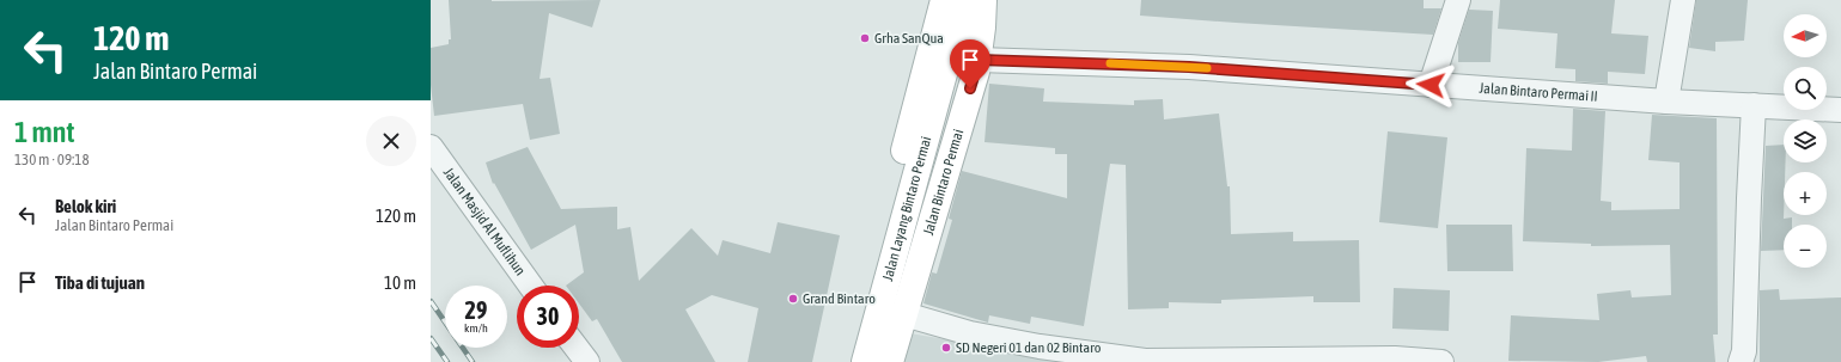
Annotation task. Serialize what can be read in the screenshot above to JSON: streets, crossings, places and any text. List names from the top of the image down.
{
  "streets": {
    "street": [
      "Jalan Bintaro Permai II",
      "Jalan Bintaro Permai",
      "Jalan Layang Bintaro Permai",
      "Jalan Masjid Al Muflihun"
    ]
  },
  "crossings": [
    ["Jalan Bintaro Permai II", "Jalan Bintaro Permai"]
  ],
  "places": ["Grha SanQua", "Grand Bintaro", "SD Negeri 01 dan 02 Bintaro"],
  "north": "left",
  "page": {
    "turn": ["120 m", "Jalan Bintaro Permai"],
    "map_buttons": ["+", "−"],
    "heading": ["1 mnt", "130 m · 09:18"],
    "list": [
      {
        "name": "Belok kiri",
        "note": "Jalan Bintaro Permai",
        "value": "120 m"
      },
      {
        "name": "Tiba di tujuan",
        "value": "10 m"
      }
    ],
    "speed": "29 km/h",
    "limit": "30"
  }
}
